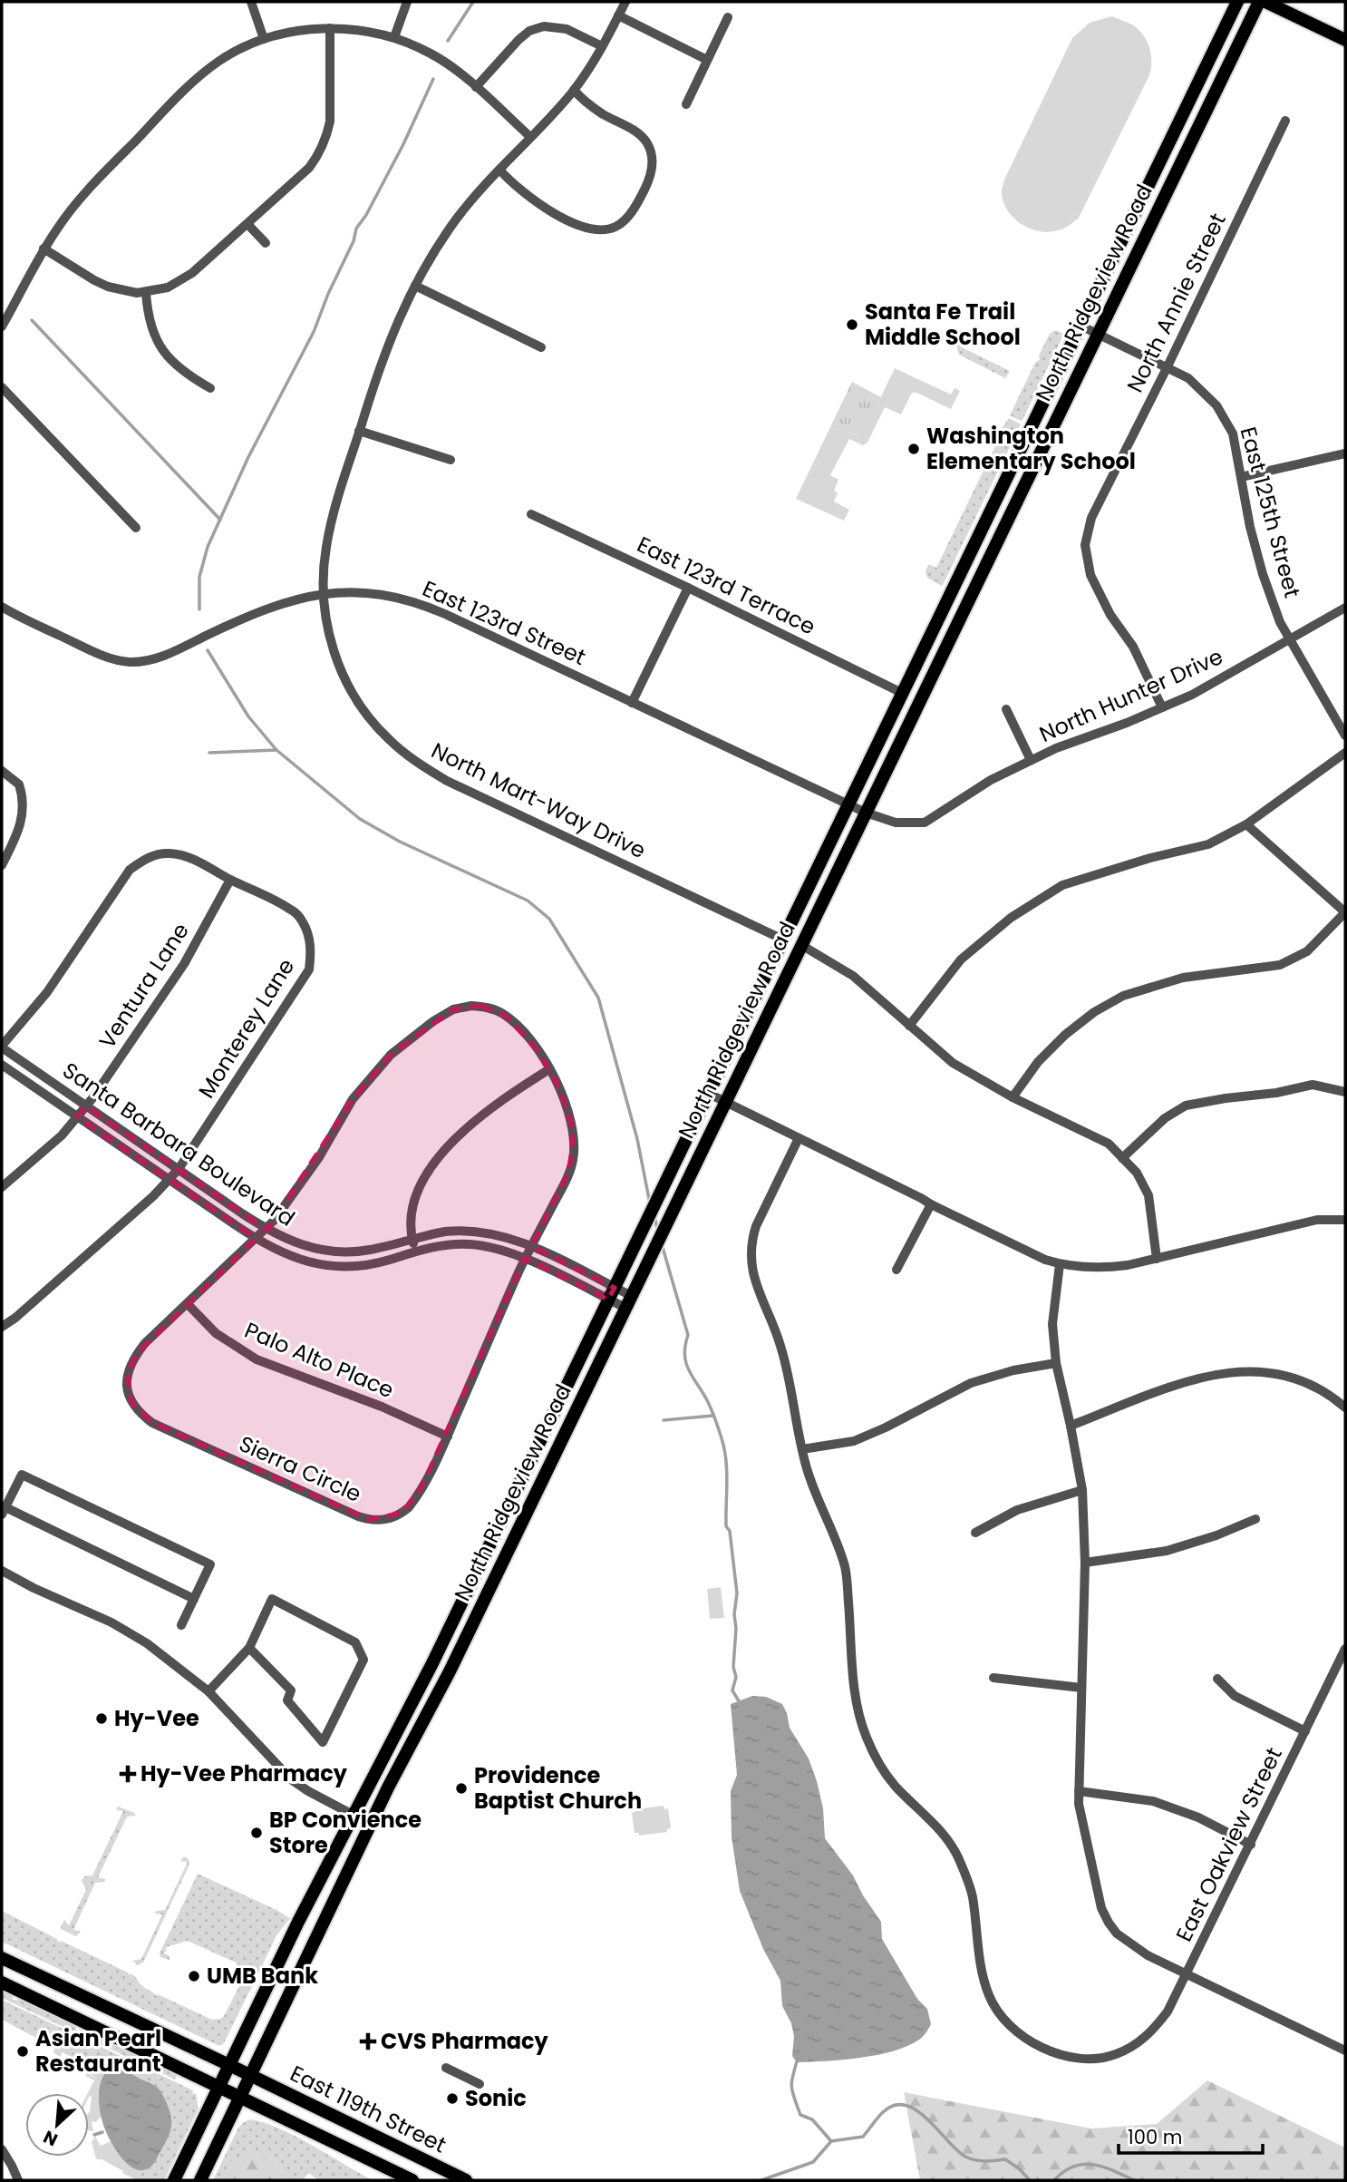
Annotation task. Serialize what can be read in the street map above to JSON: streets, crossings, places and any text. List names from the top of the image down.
{
  "streets": {
    "main road": ["North Ridgeview Road", "East 119th Street"],
    "street": [
      "North Annie Street",
      "East 125th Street",
      "East 123rd Terrace",
      "East 123rd Street",
      "North Hunter Drive",
      "North Mart-Way Drive",
      "Ventura Lane",
      "Monterey Lane",
      "Santa Barbara Boulevard",
      "Palo Alto Place",
      "Sierra Circle",
      "East Oakview Street"
    ]
  },
  "crossings": [
    ["North Ridgeview Road", "East 125th Street"],
    ["North Ridgeview Road", "East 123rd Terrace"],
    ["North Ridgeview Road", "East 123rd Street"],
    ["North Ridgeview Road", "North Hunter Drive"],
    ["North Ridgeview Road", "North Mart-Way Drive"],
    ["North Ridgeview Road", "Santa Barbara Boulevard"],
    ["North Ridgeview Road", "East 119th Street"],
    ["North Annie Street", "East 125th Street"],
    ["North Annie Street", "North Hunter Drive"],
    ["East 125th Street", "North Hunter Drive"],
    ["East 123rd Street", "North Hunter Drive"],
    ["East 123rd Street", "North Mart-Way Drive"],
    ["Ventura Lane", "Monterey Lane"],
    ["Ventura Lane", "Santa Barbara Boulevard"],
    ["Monterey Lane", "Santa Barbara Boulevard"],
    ["Santa Barbara Boulevard", "Sierra Circle"],
    ["Palo Alto Place", "Sierra Circle"]
  ],
  "places": {
    "other": [
      "Santa Fe Trail Middle School",
      "Washington Elementary School",
      "Hy-Vee",
      "Providence Baptist Church",
      "BP Convience Store",
      "UMB Bank",
      "Asian Pearl Restaurant",
      "Sonic"
    ],
    "health": ["Hy-Vee Pharmacy", "CVS Pharmacy"]
  },
  "scale_bar": "100 m",
  "north": "bottom left"
}
